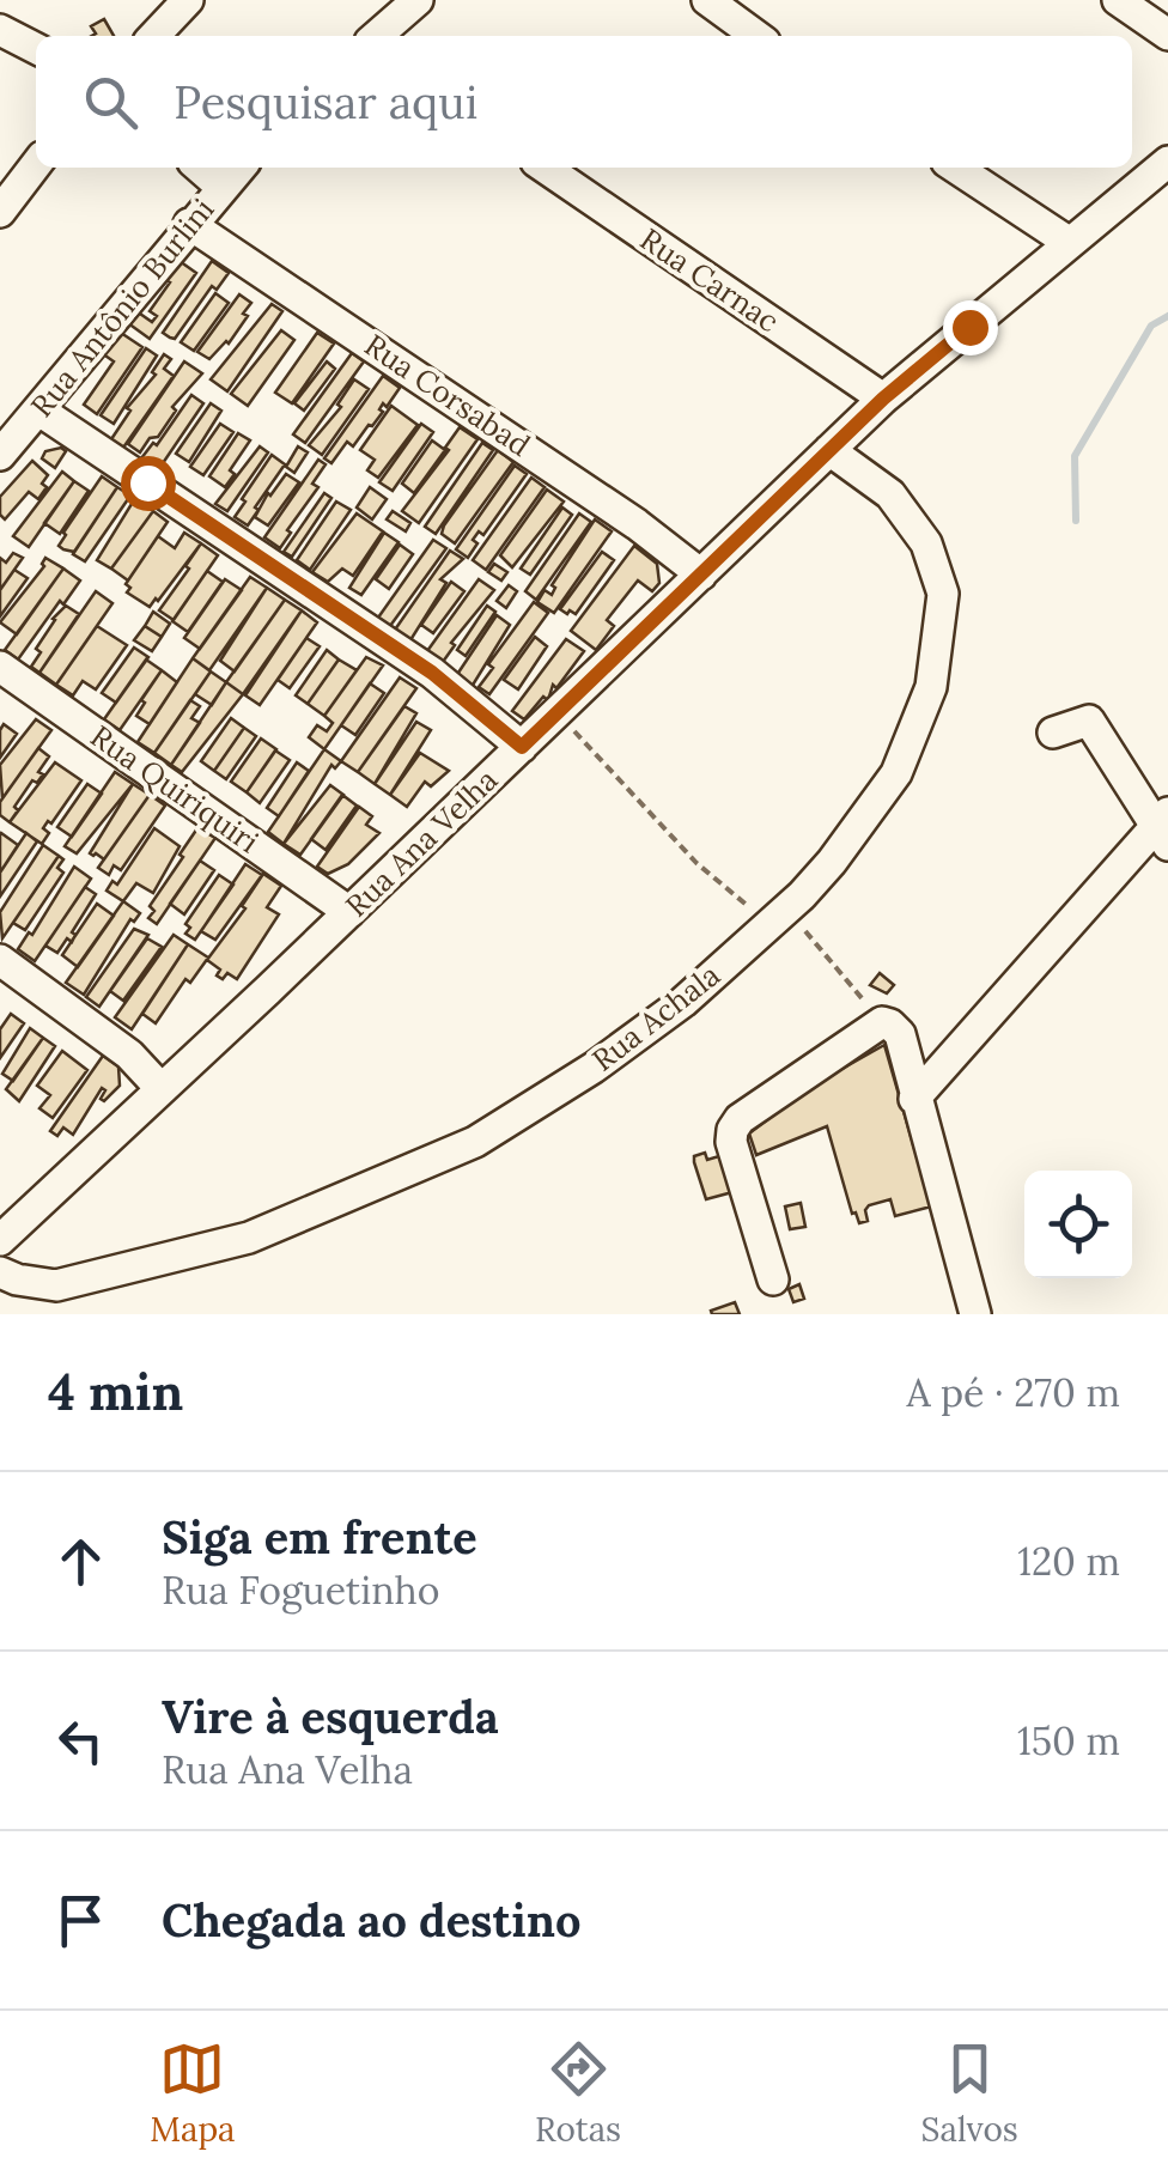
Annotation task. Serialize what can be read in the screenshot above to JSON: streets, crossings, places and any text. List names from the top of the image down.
{
  "streets": {
    "street": [
      "Rua Carnac",
      "Rua Antônio Burlini",
      "Rua Corsabad",
      "Rua Quiriquiri",
      "Rua Ana Velha",
      "Rua Achala"
    ]
  },
  "crossings": [
    ["Rua Carnac", "Rua Ana Velha"],
    ["Rua Antônio Burlini", "Rua Corsabad"],
    ["Rua Corsabad", "Rua Ana Velha"],
    ["Rua Quiriquiri", "Rua Ana Velha"],
    ["Rua Ana Velha", "Rua Achala"]
  ],
  "page": {
    "search": "Pesquisar aqui",
    "heading": ["4 min", "A pé · 270 m"],
    "list": [
      ["Siga em frente", "Rua Foguetinho", "120 m"],
      ["Vire à esquerda", "Rua Ana Velha", "150 m"],
      "Chegada ao destino"
    ],
    "nav": ["Mapa", "Rotas", "Salvos"]
  }
}
